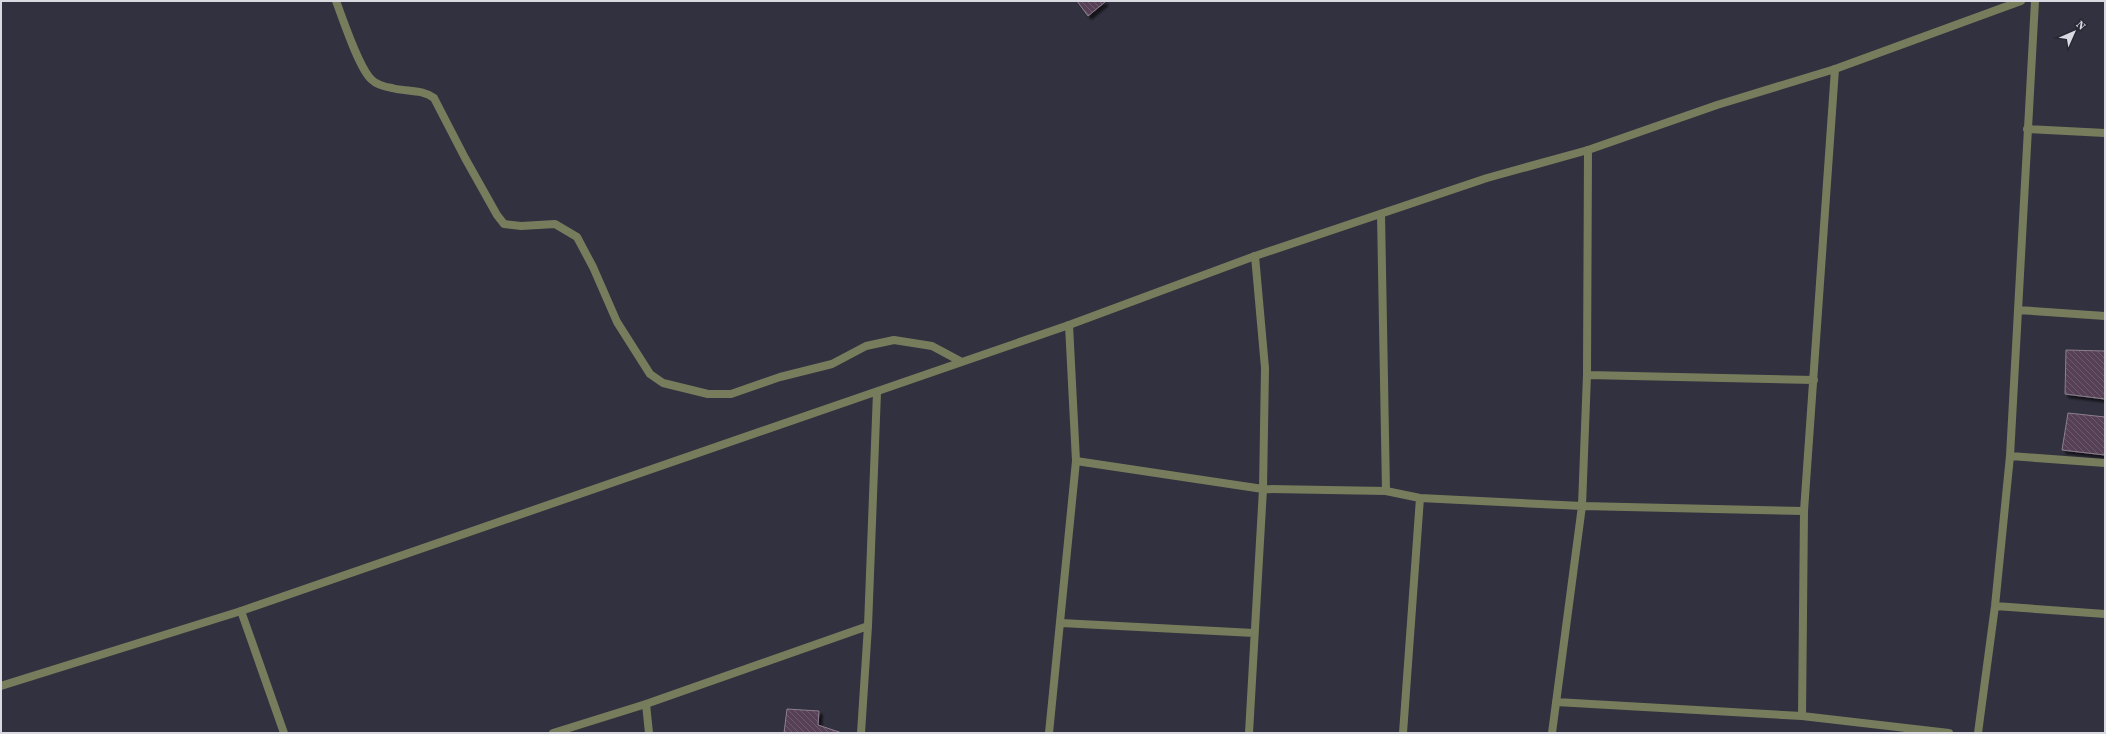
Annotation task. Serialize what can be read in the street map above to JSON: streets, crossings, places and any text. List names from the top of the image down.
{
  "north": "top right"
}
